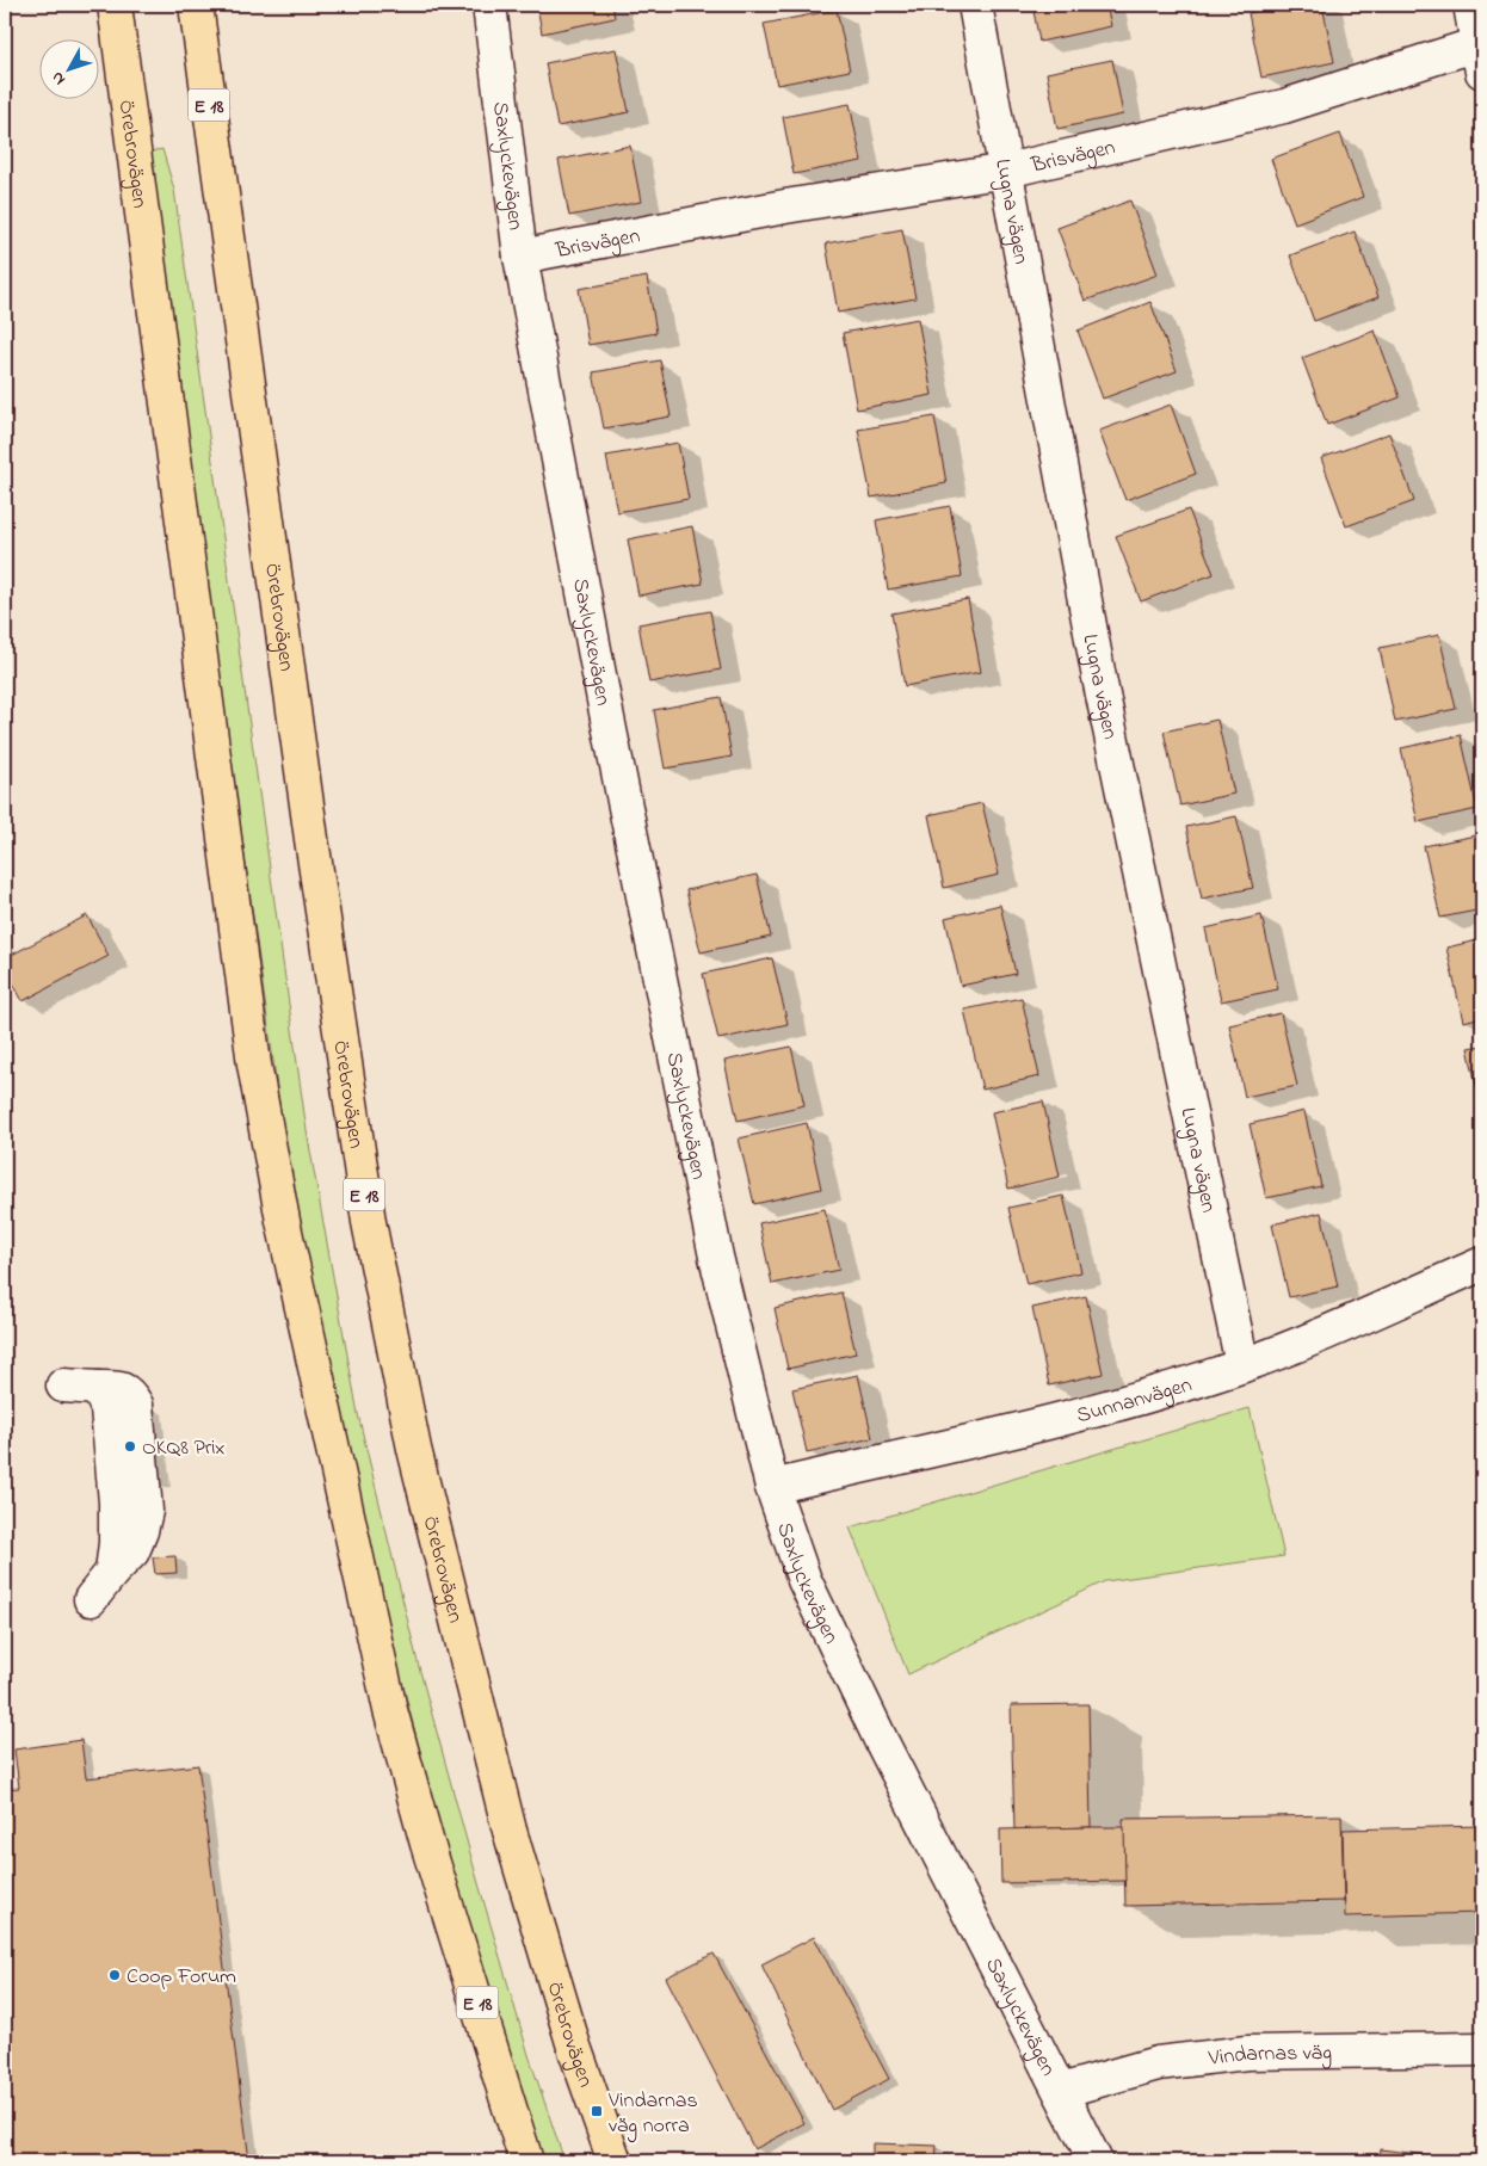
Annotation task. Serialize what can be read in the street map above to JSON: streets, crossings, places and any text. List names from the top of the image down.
{
  "streets": {
    "highway": ["E 18", "Örebrovägen"],
    "street": [
      "Brisvägen",
      "Saxlyckevägen",
      "Lugna vägen",
      "Sunnanvägen",
      "Vindarnas väg"
    ]
  },
  "crossings": [
    ["Brisvägen", "Saxlyckevägen"],
    ["Brisvägen", "Lugna vägen"],
    ["Saxlyckevägen", "Sunnanvägen"],
    ["Saxlyckevägen", "Vindarnas väg"],
    ["Lugna vägen", "Sunnanvägen"]
  ],
  "places": {
    "other": ["OKQ8 Prix", "Coop Forum"],
    "transit": ["Vindarnas väg norra"]
  },
  "north": "bottom left"
}
